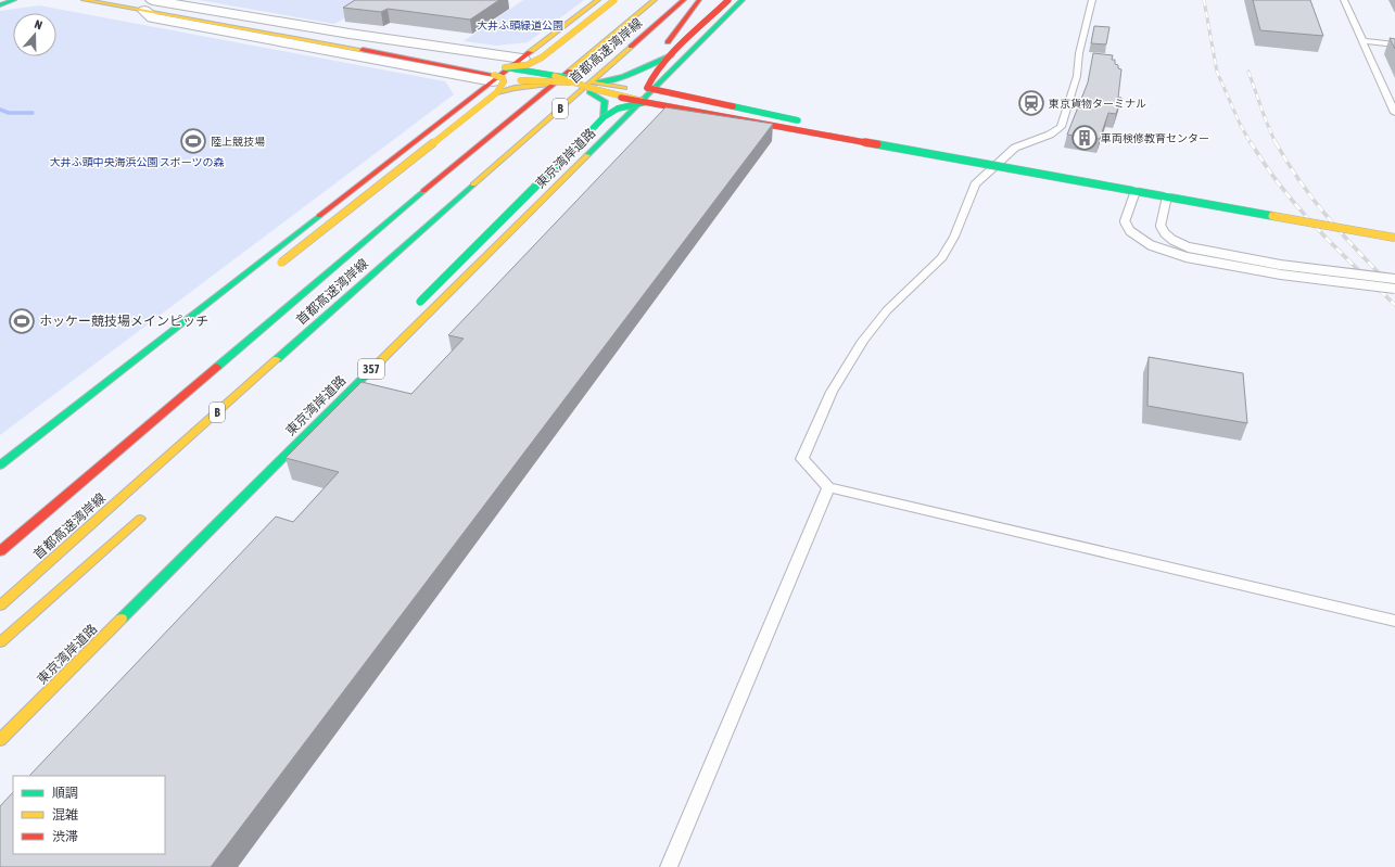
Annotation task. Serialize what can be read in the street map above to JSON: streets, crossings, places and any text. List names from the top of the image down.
{
  "streets": {
    "main road": [
      "首都高速湾岸線",
      "B",
      "東京湾岸道路",
      "357"
    ]
  },
  "parks": ["大井ふ頭緑道公園", "大井ふ頭中央海浜公園 スポーツの森"],
  "places": {
    "station": ["東京貨物ターミナル"],
    "building": ["車両検修教育センター"],
    "sports": ["陸上競技場", "ホッケー競技場メインピッチ"]
  },
  "legend": ["順調", "混雑", "渋滞"],
  "north": "top"
}
